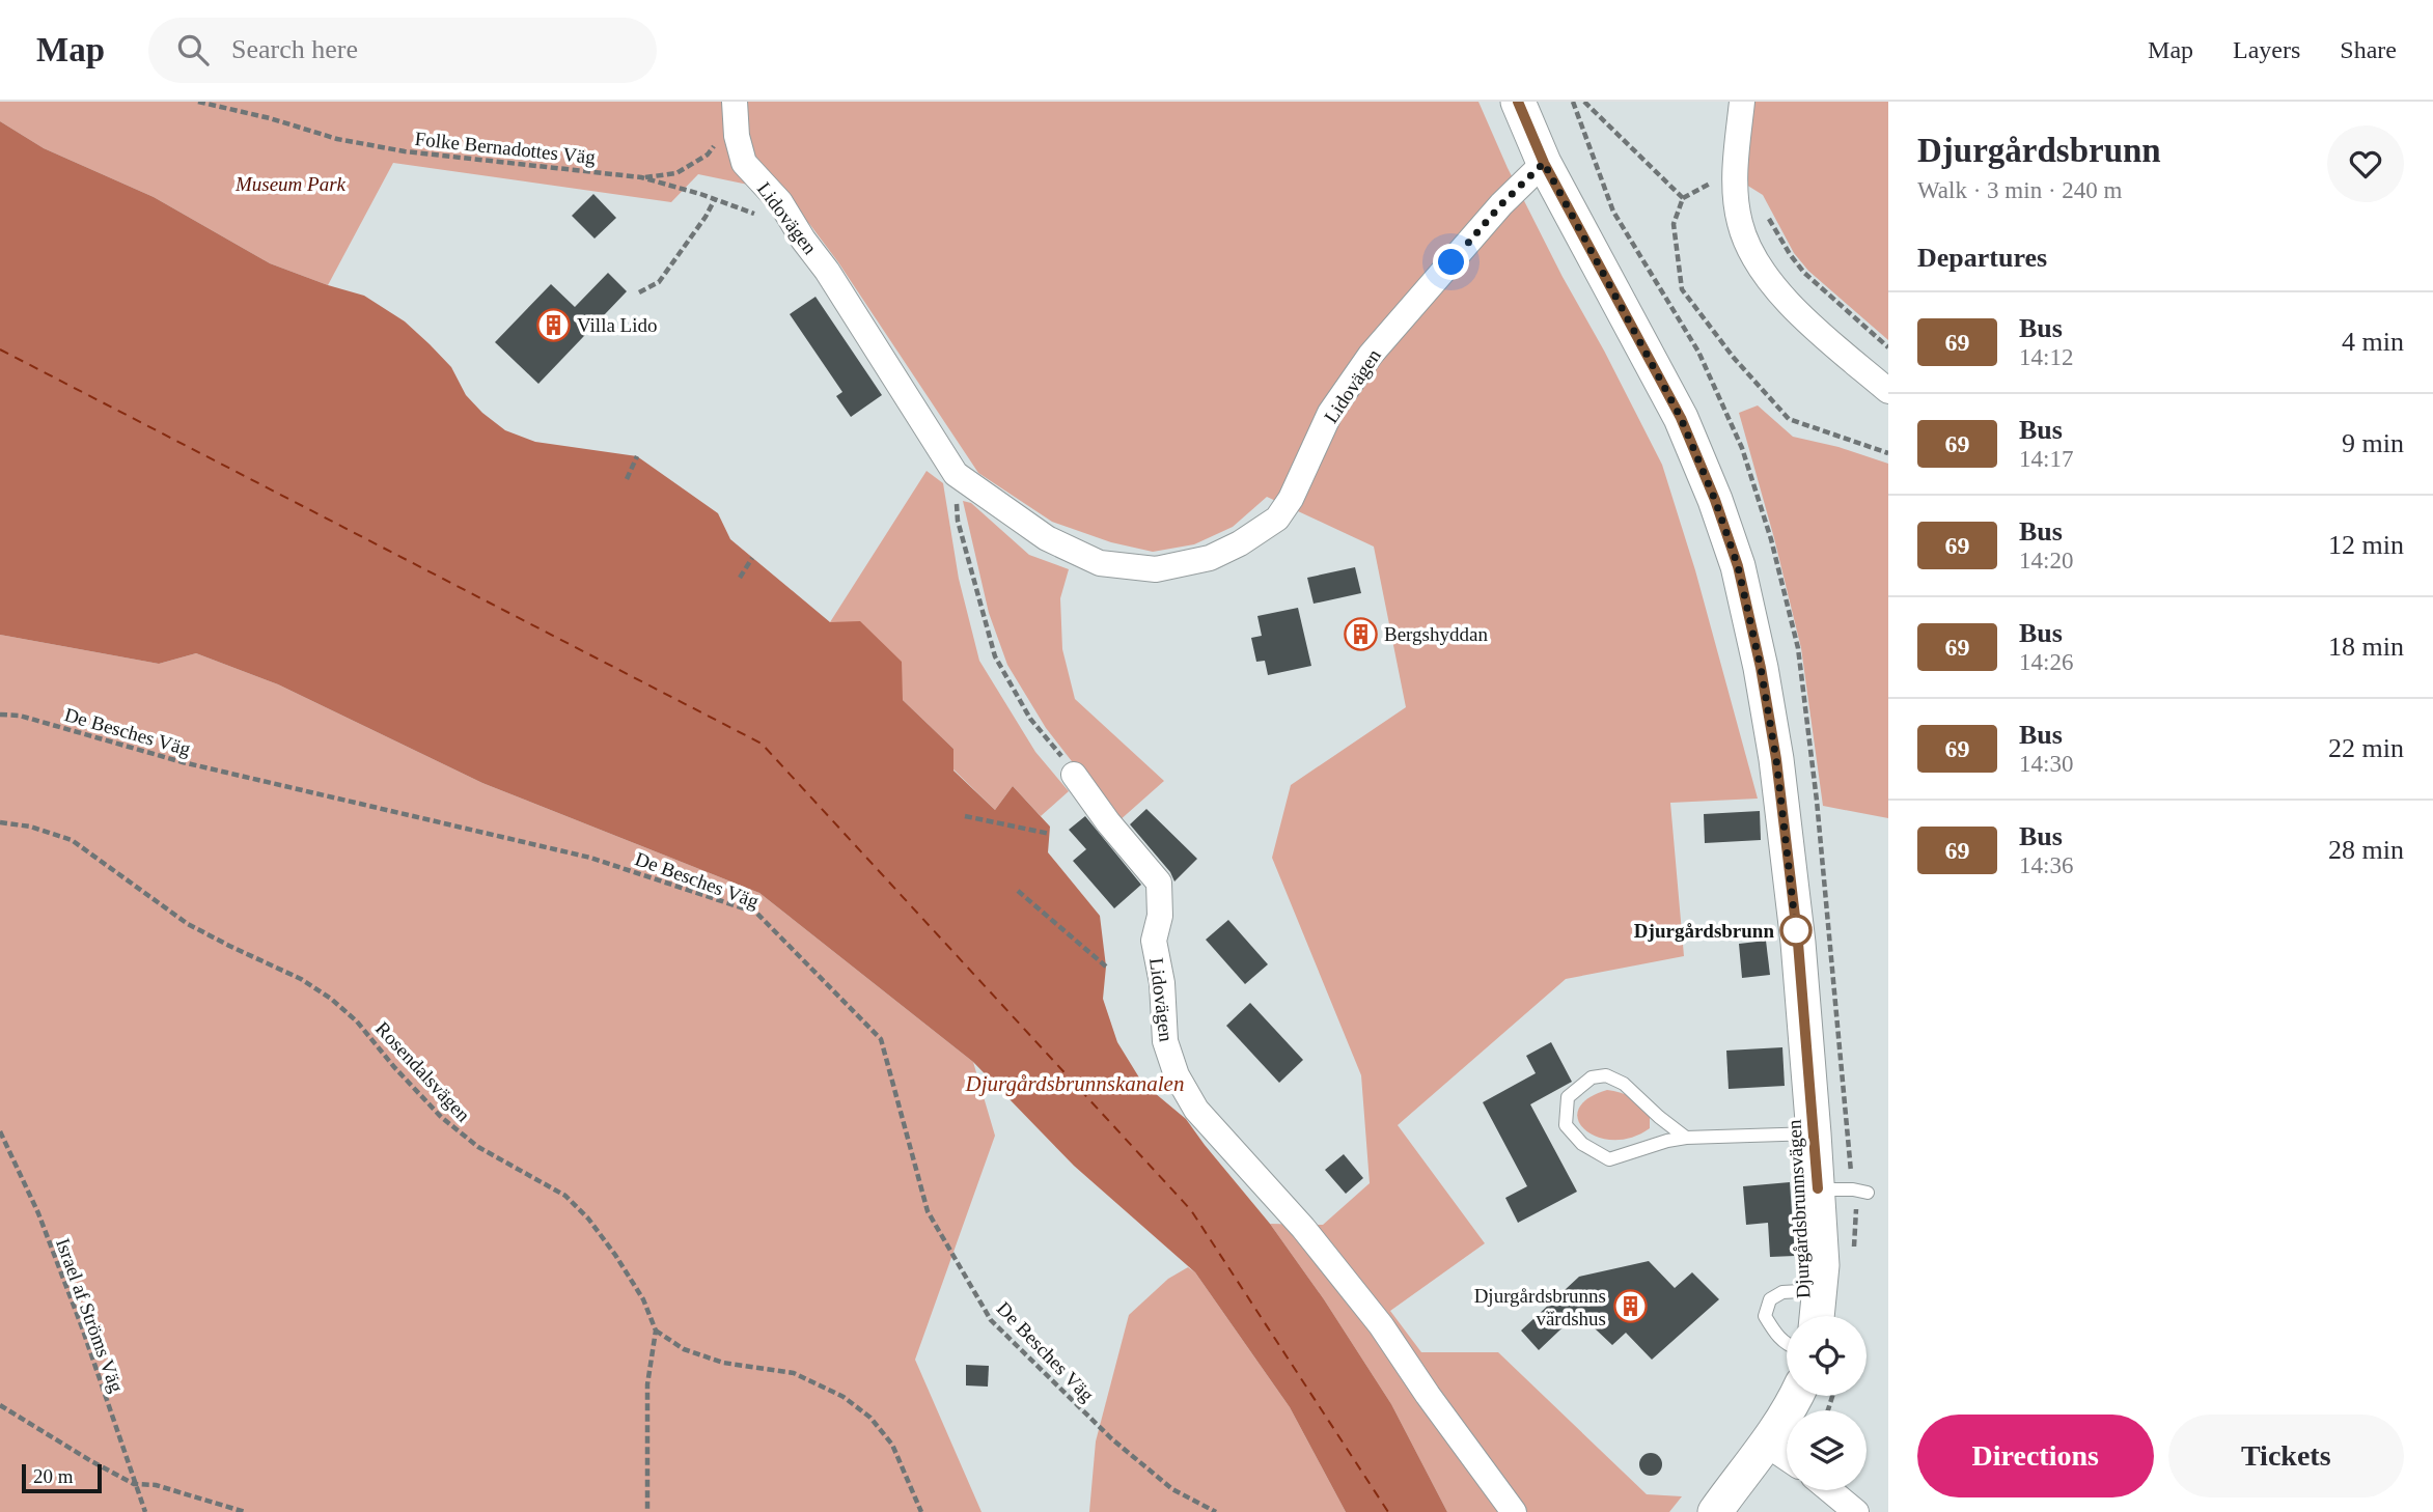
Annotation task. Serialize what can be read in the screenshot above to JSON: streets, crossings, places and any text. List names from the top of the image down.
{
  "streets": {
    "street": ["Lidovägen", "Djurgårdsbrunnsvägen"],
    "path": [
      "Folke Bernadottes Väg",
      "De Besches Väg",
      "Rosendalsvägen",
      "Israel af Ströms Väg"
    ]
  },
  "crossings": [
    ["Lidovägen", "Djurgårdsbrunnsvägen"]
  ],
  "water": ["Djurgårdsbrunnskanalen"],
  "parks": ["Museum Park"],
  "places": {
    "building": ["Villa Lido", "Bergshyddan", "Djurgårdsbrunns värdshus"],
    "other": ["Djurgårdsbrunn"]
  },
  "lines": ["bus line 69"],
  "scale_bar": "20 m",
  "page": {
    "header": "Map",
    "search": "Search here",
    "nav": ["Map", "Layers", "Share"],
    "heading": [
      ["Djurgårdsbrunn", "Walk · 3 min · 240 m"],
      "Departures"
    ],
    "list": [
      {
        "mark": "69",
        "name": "Bus",
        "note": "14:12",
        "value": "4 min"
      },
      {
        "mark": "69",
        "name": "Bus",
        "note": "14:17",
        "value": "9 min"
      },
      {
        "mark": "69",
        "name": "Bus",
        "note": "14:20",
        "value": "12 min"
      },
      {
        "mark": "69",
        "name": "Bus",
        "note": "14:26",
        "value": "18 min"
      },
      {
        "mark": "69",
        "name": "Bus",
        "note": "14:30",
        "value": "22 min"
      },
      {
        "mark": "69",
        "name": "Bus",
        "note": "14:36",
        "value": "28 min"
      }
    ],
    "buttons": ["Directions", "Tickets"],
    "scale": "20 m"
  }
}
